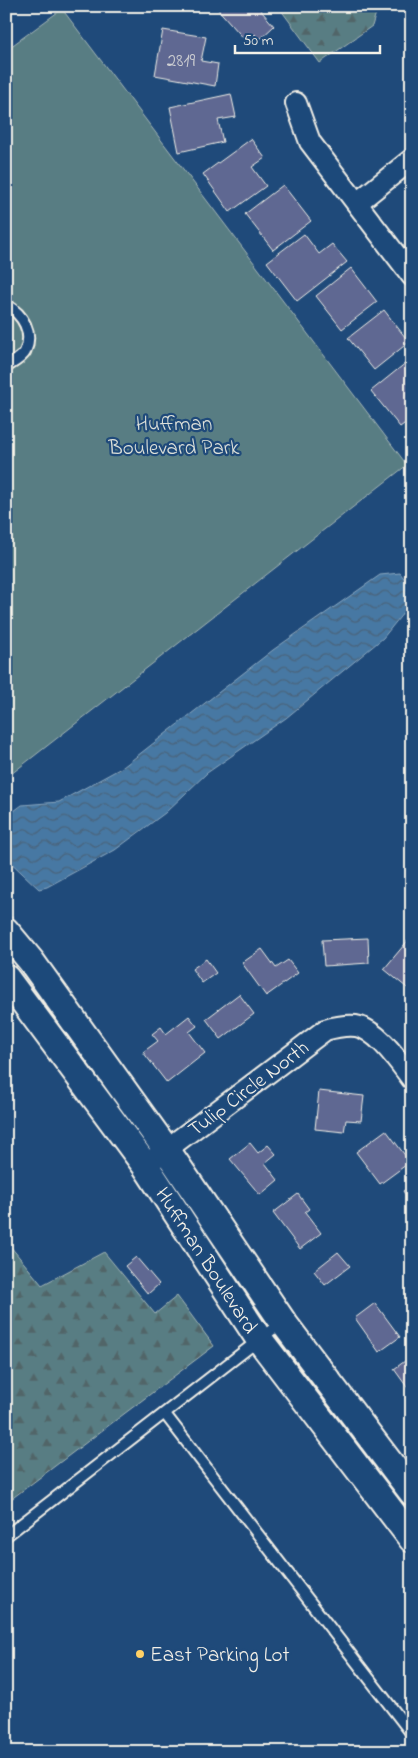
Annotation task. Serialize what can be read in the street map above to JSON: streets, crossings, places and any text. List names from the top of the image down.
{
  "streets": {
    "street": ["Tulip Circle North", "Huffman Boulevard"]
  },
  "crossings": [
    ["Tulip Circle North", "Huffman Boulevard"]
  ],
  "parks": ["Huffman Boulevard Park"],
  "places": ["East Parking Lot"],
  "house_numbers": ["2819"],
  "scale_bar": "50 m"
}
